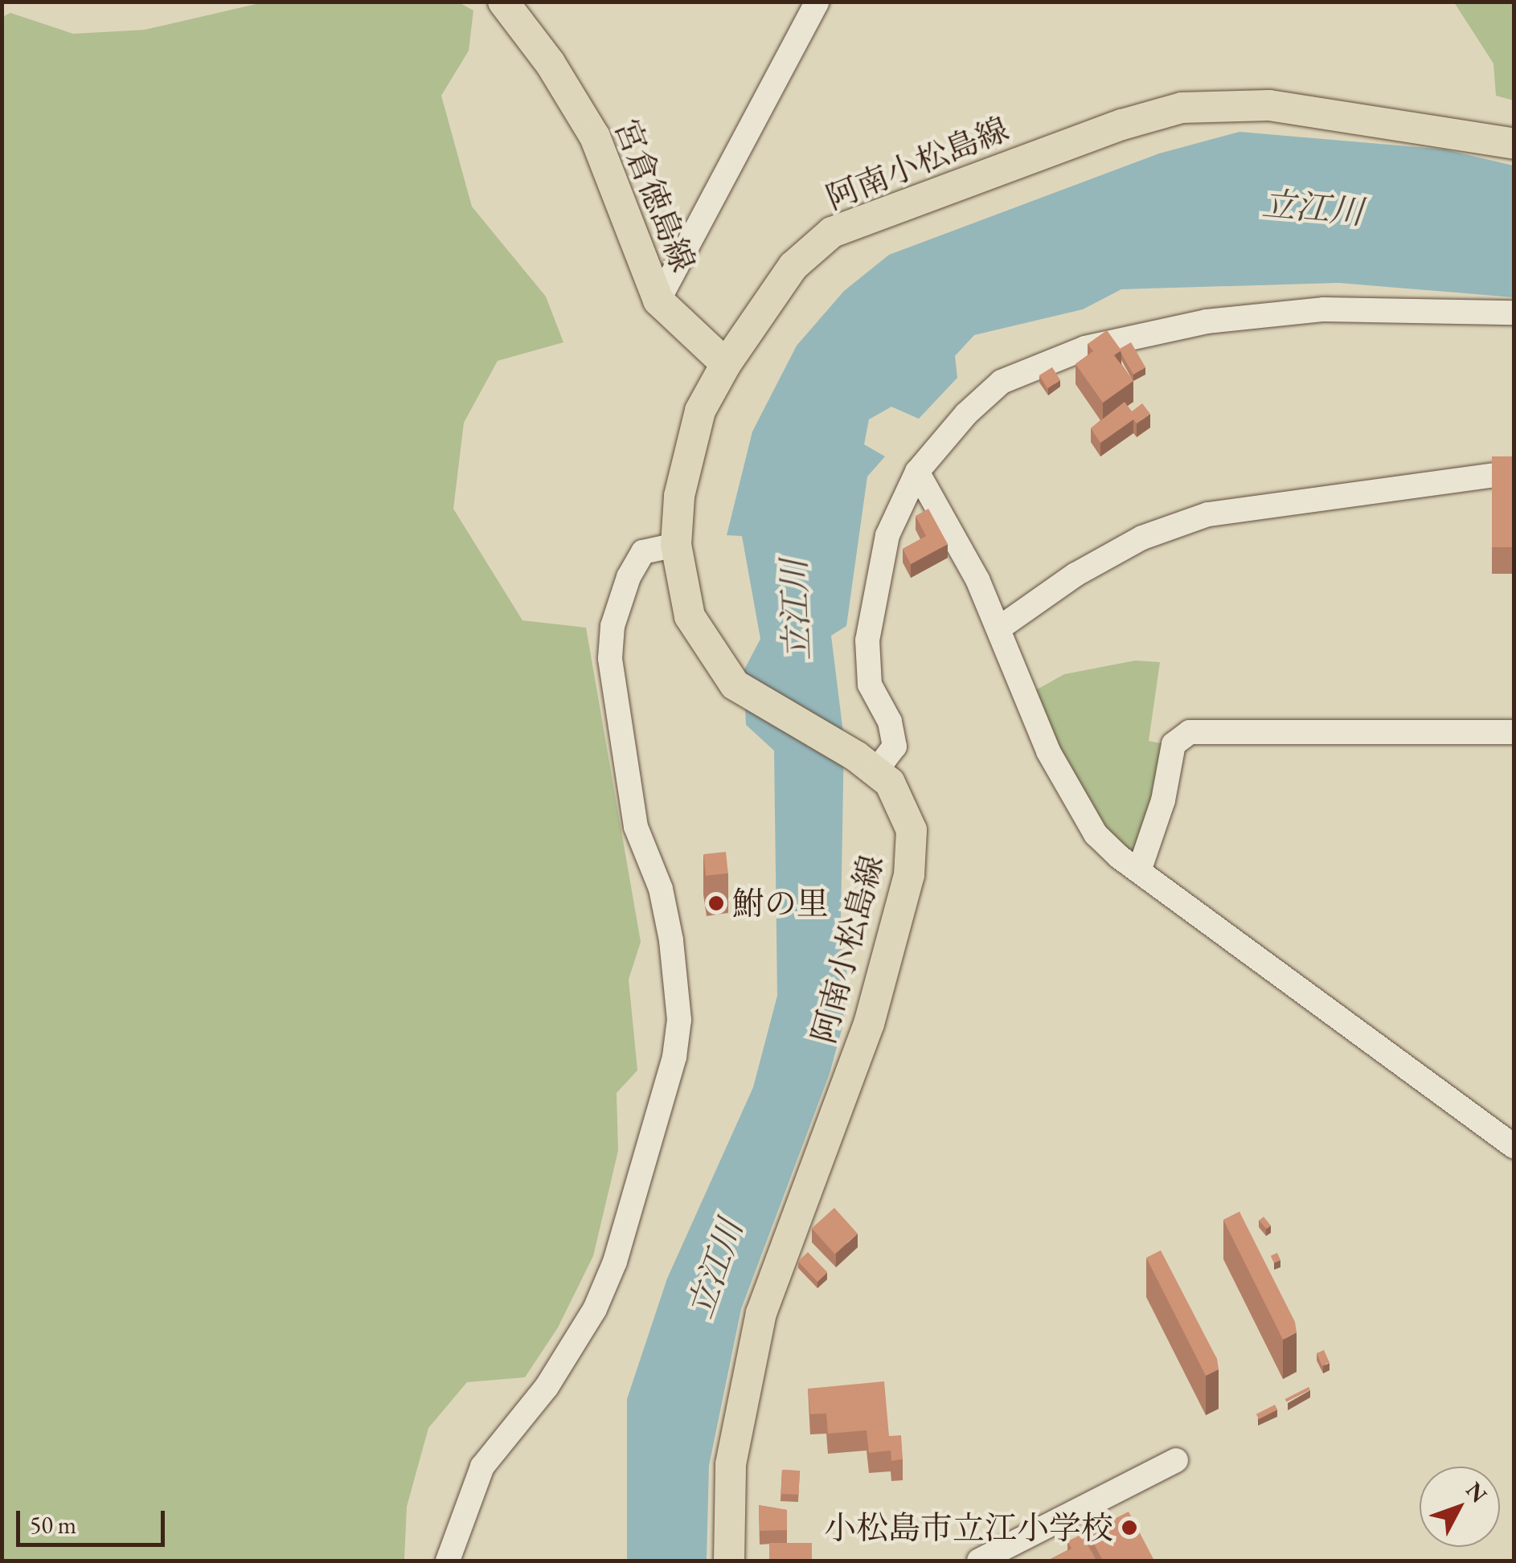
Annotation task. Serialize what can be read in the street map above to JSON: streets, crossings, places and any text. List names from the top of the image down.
{
  "streets": {
    "main road": ["阿南小松島線", "宮倉徳島線"]
  },
  "crossings": [
    ["阿南小松島線", "宮倉徳島線"]
  ],
  "water": ["立江川"],
  "places": ["鮒の里", "小松島市立江小学校"],
  "scale_bar": "50 m",
  "north": "top right"
}
